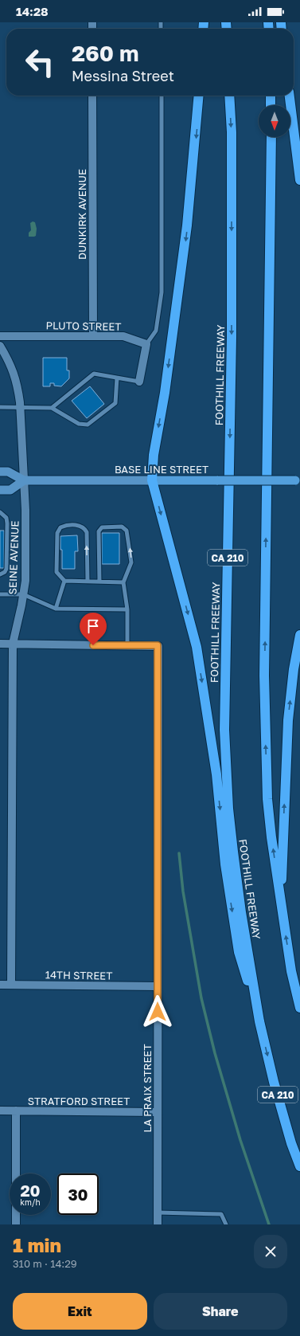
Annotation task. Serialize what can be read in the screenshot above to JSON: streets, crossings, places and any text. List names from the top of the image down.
{
  "streets": {
    "highway": ["FOOTHILL FREEWAY", "CA 210"],
    "main road": ["BASE LINE STREET"],
    "street": [
      "DUNKIRK AVENUE",
      "PLUTO STREET",
      "SEINE AVENUE",
      "14TH STREET",
      "LA PRAIX STREET",
      "STRATFORD STREET"
    ]
  },
  "crossings": [
    ["DUNKIRK AVENUE", "PLUTO STREET"],
    ["BASE LINE STREET", "SEINE AVENUE"],
    ["SEINE AVENUE", "14TH STREET"],
    ["14TH STREET", "LA PRAIX STREET"],
    ["LA PRAIX STREET", "STRATFORD STREET"]
  ],
  "north": "bottom",
  "page": {
    "status": "14:28",
    "turn": ["260 m", "Messina Street"],
    "speed": "20 km/h",
    "limit": "30",
    "heading": ["1 min", "310 m · 14:29"],
    "buttons": ["Exit", "Share"]
  }
}
